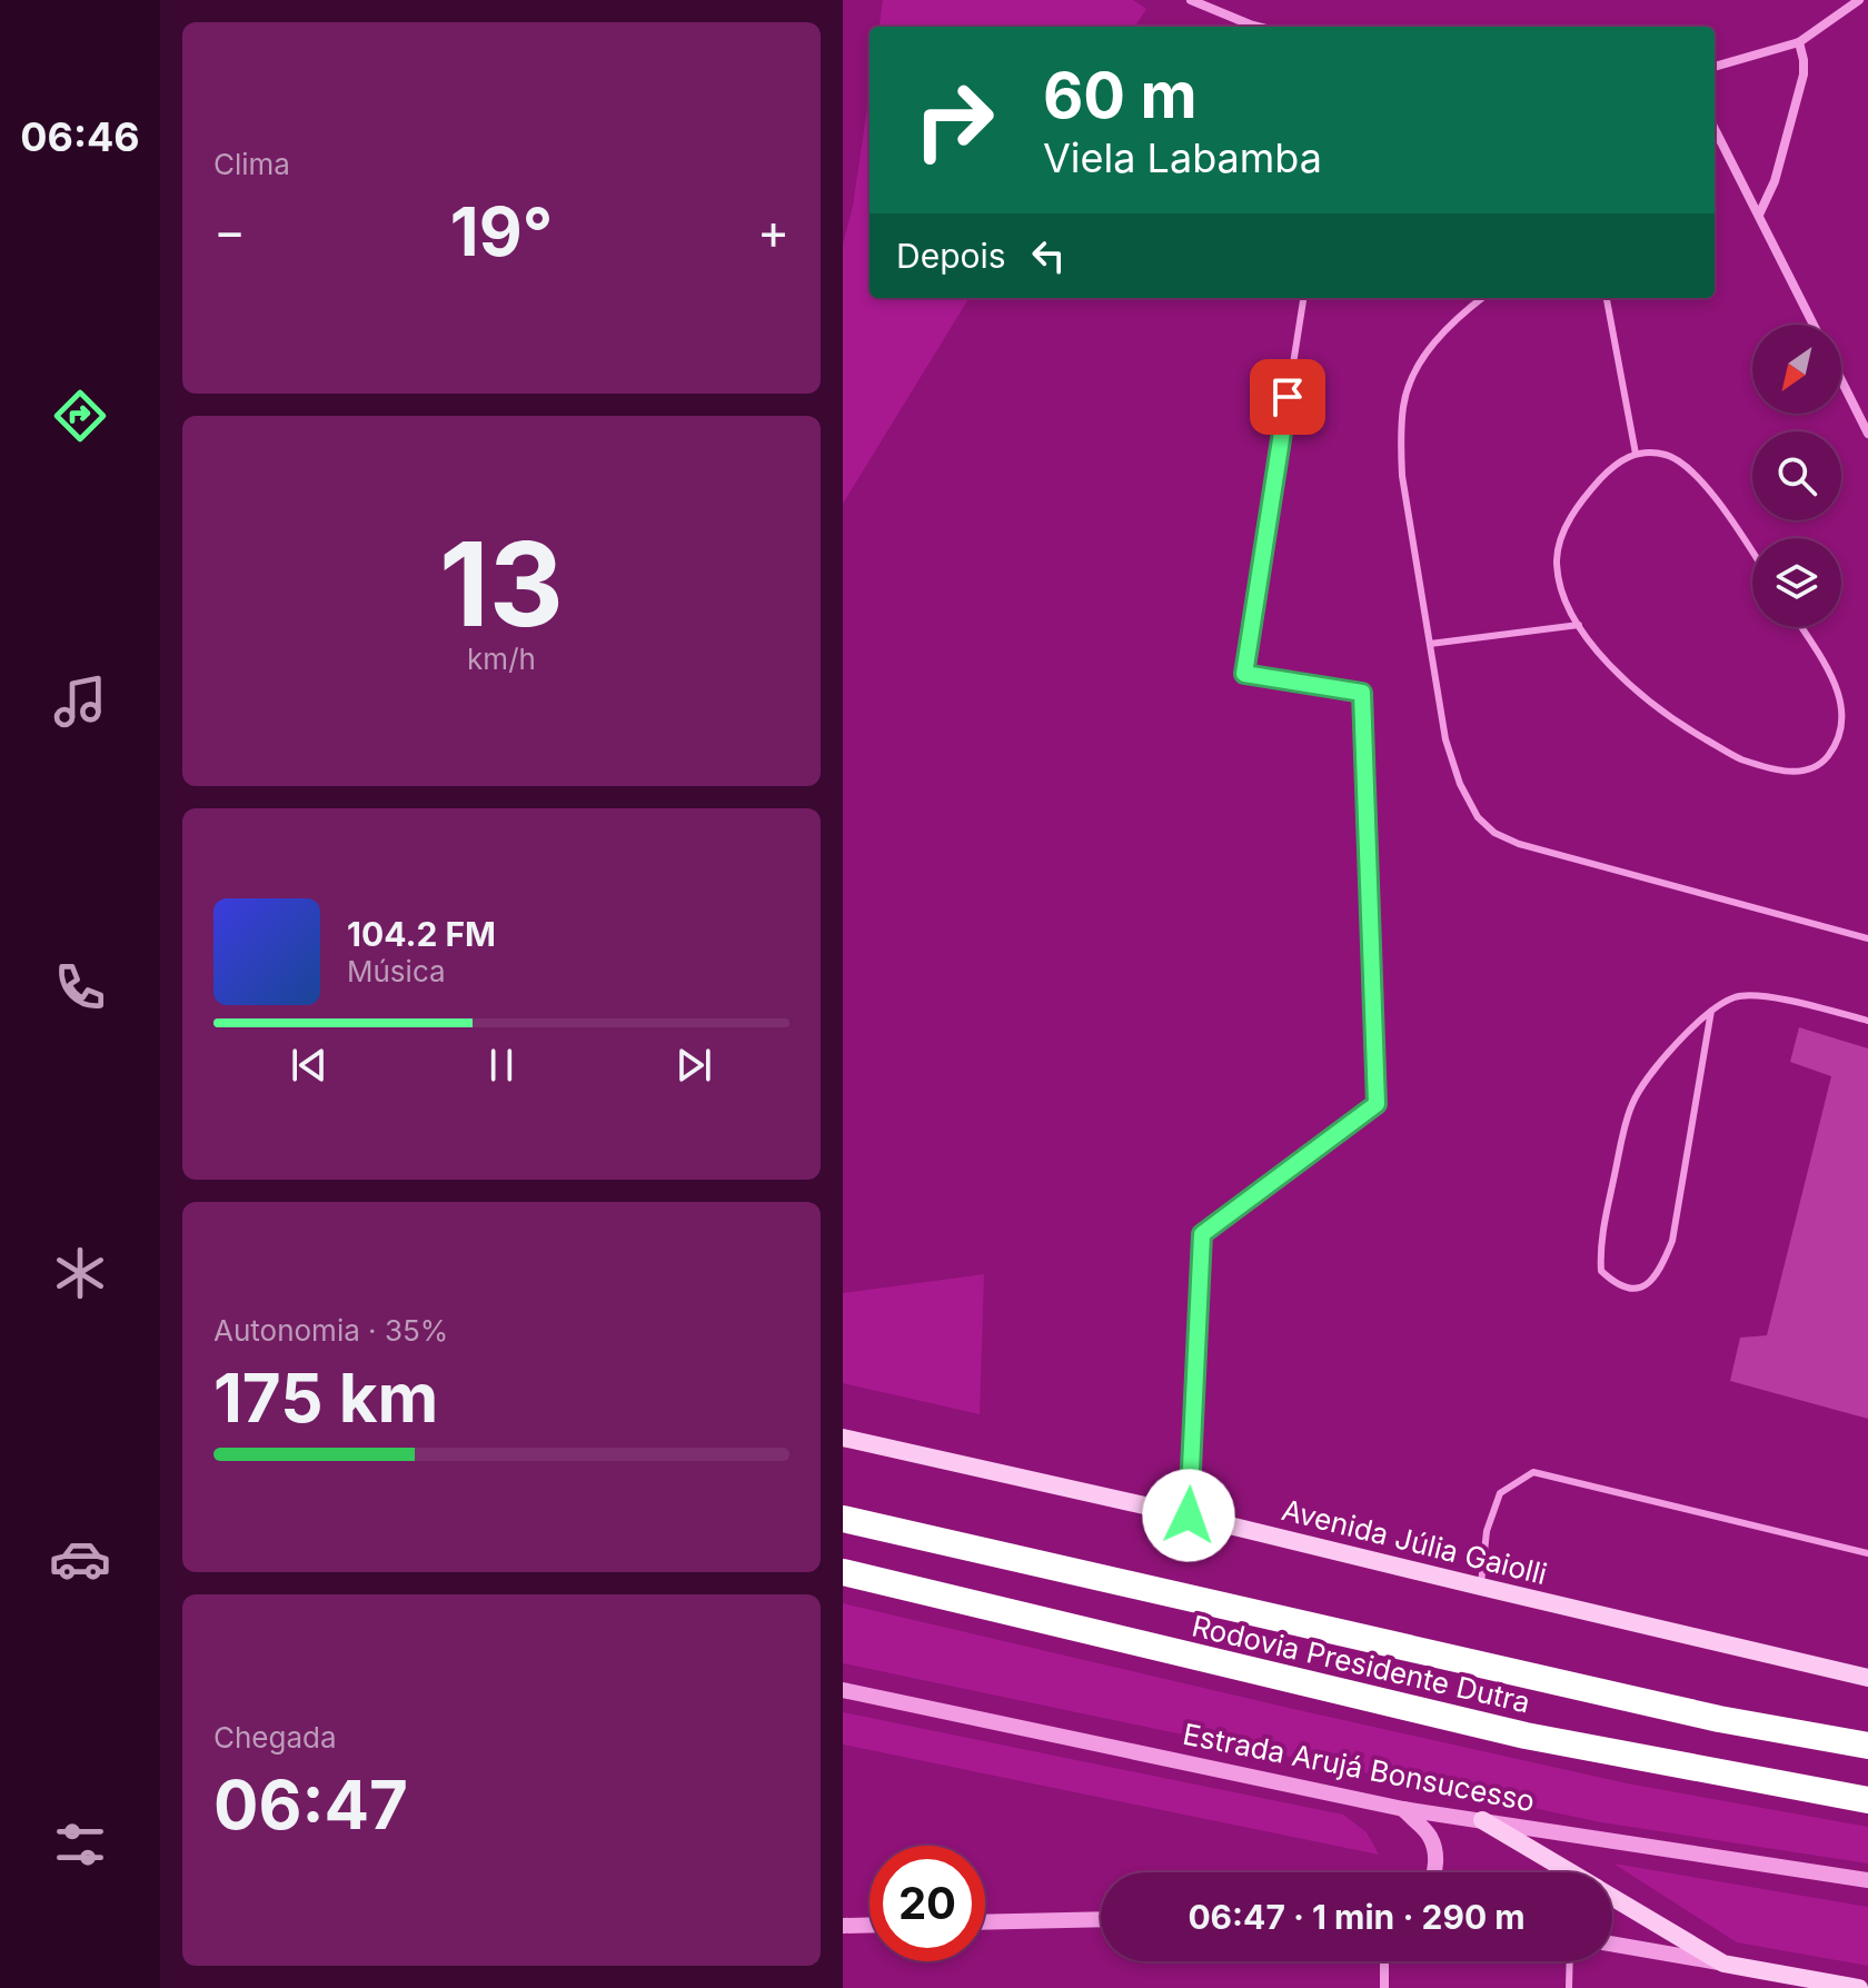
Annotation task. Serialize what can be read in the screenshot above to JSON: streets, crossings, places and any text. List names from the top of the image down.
{
  "streets": {
    "highway": ["Rodovia Presidente Dutra"],
    "main road": ["Avenida Júlia Gaiolli"],
    "street": ["Estrada Arujá Bonsucesso"]
  },
  "north": "bottom left",
  "page": {
    "tabs": "06:46",
    "tile": [
      "Clima",
      ["13", "km/h"],
      ["Autonomia · 35%", "175 km"],
      ["Chegada", "06:47"]
    ],
    "turn": ["60 m", "Viela Labamba"],
    "heat": ["−", "19°", "+"],
    "then": "Depois",
    "song": ["104.2 FM", "Música"],
    "limit": "20",
    "trip": "06:47 · 1 min · 290 m"
  }
}
